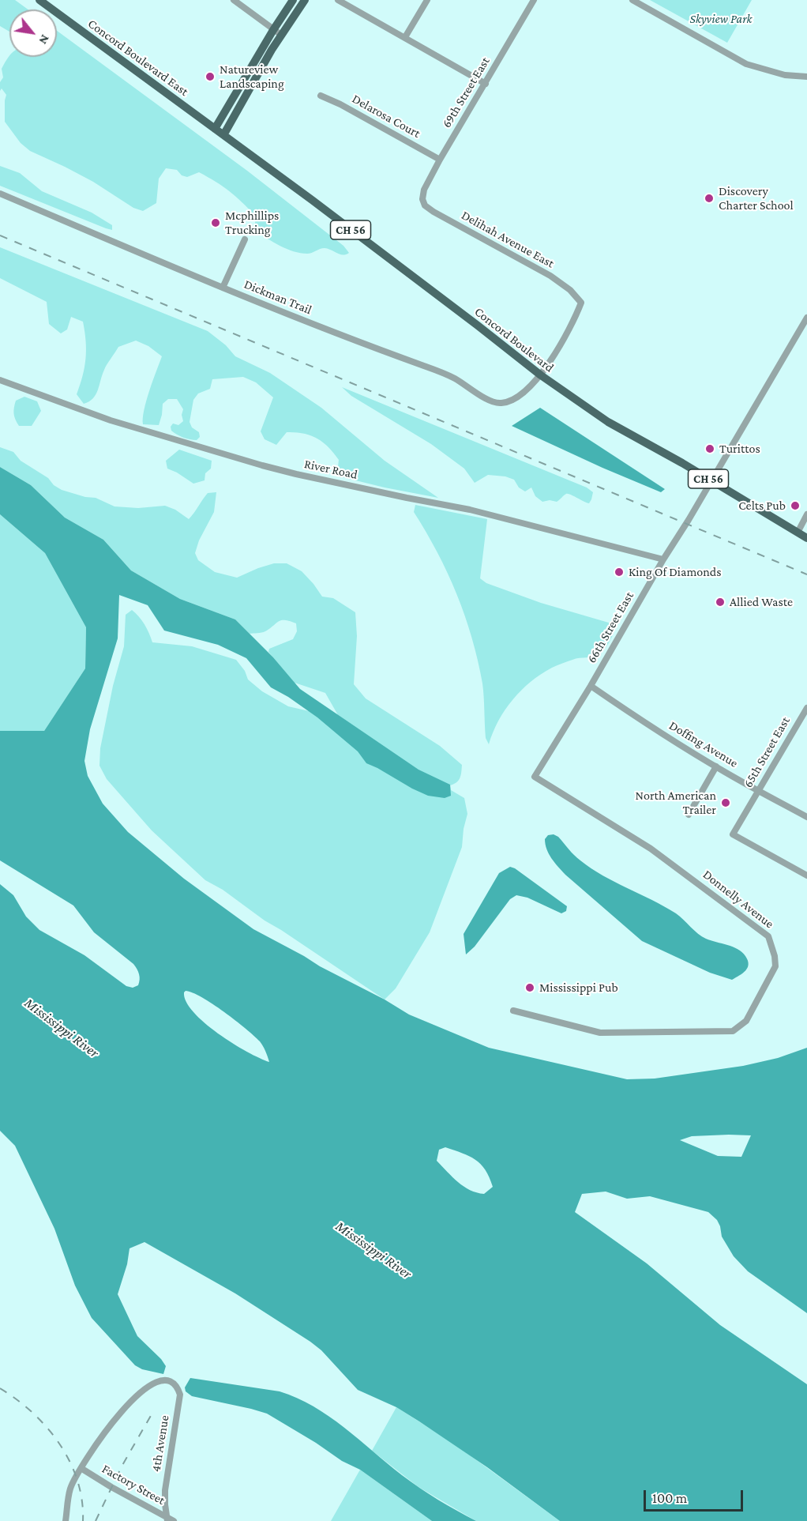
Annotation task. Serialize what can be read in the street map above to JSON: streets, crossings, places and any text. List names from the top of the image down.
{
  "streets": {
    "main road": ["Concord Boulevard East", "CH 56", "Concord Boulevard"],
    "street": [
      "69th Street East",
      "Delarosa Court",
      "Delihah Avenue East",
      "Dickman Trail",
      "River Road",
      "66th Street East",
      "Doffing Avenue",
      "65th Street East",
      "Donnelly Avenue",
      "4th Avenue",
      "Factory Street"
    ]
  },
  "crossings": [
    ["Concord Boulevard East", "Concord Boulevard"],
    ["69th Street East", "Delarosa Court"],
    ["69th Street East", "Delihah Avenue East"],
    ["Delihah Avenue East", "Dickman Trail"],
    ["Dickman Trail", "Concord Boulevard"],
    ["Concord Boulevard", "66th Street East"],
    ["River Road", "66th Street East"],
    ["66th Street East", "Doffing Avenue"],
    ["66th Street East", "Donnelly Avenue"],
    ["Doffing Avenue", "65th Street East"],
    ["4th Avenue", "Factory Street"]
  ],
  "water": ["Mississippi River"],
  "parks": ["Skyview Park"],
  "places": [
    "Natureview Landscaping",
    "Discovery Charter School",
    "Mcphillips Trucking",
    "Turittos",
    "Celts Pub",
    "King Of Diamonds",
    "Allied Waste",
    "North American Trailer",
    "Mississippi Pub"
  ],
  "scale_bar": "100 m",
  "north": "bottom right"
}
